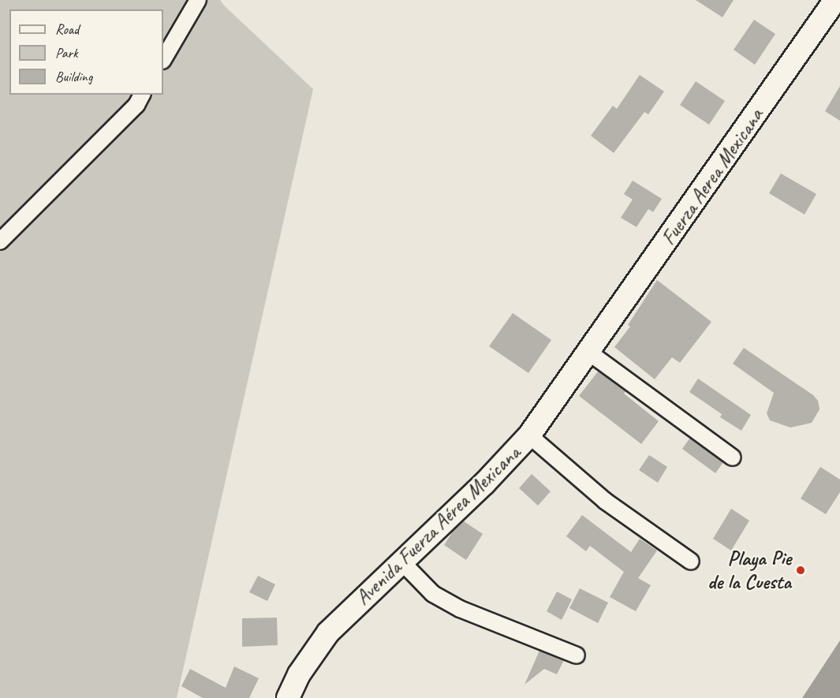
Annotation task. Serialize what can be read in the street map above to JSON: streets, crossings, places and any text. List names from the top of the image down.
{
  "streets": {
    "main road": ["Fuerza Aerea Mexicana", "Avenida Fuerza Aérea Mexicana"]
  },
  "crossings": [
    ["Fuerza Aerea Mexicana", "Avenida Fuerza Aérea Mexicana"]
  ],
  "places": ["Playa Pie de la Cuesta"],
  "legend": ["Road", "Park", "Building"]
}
